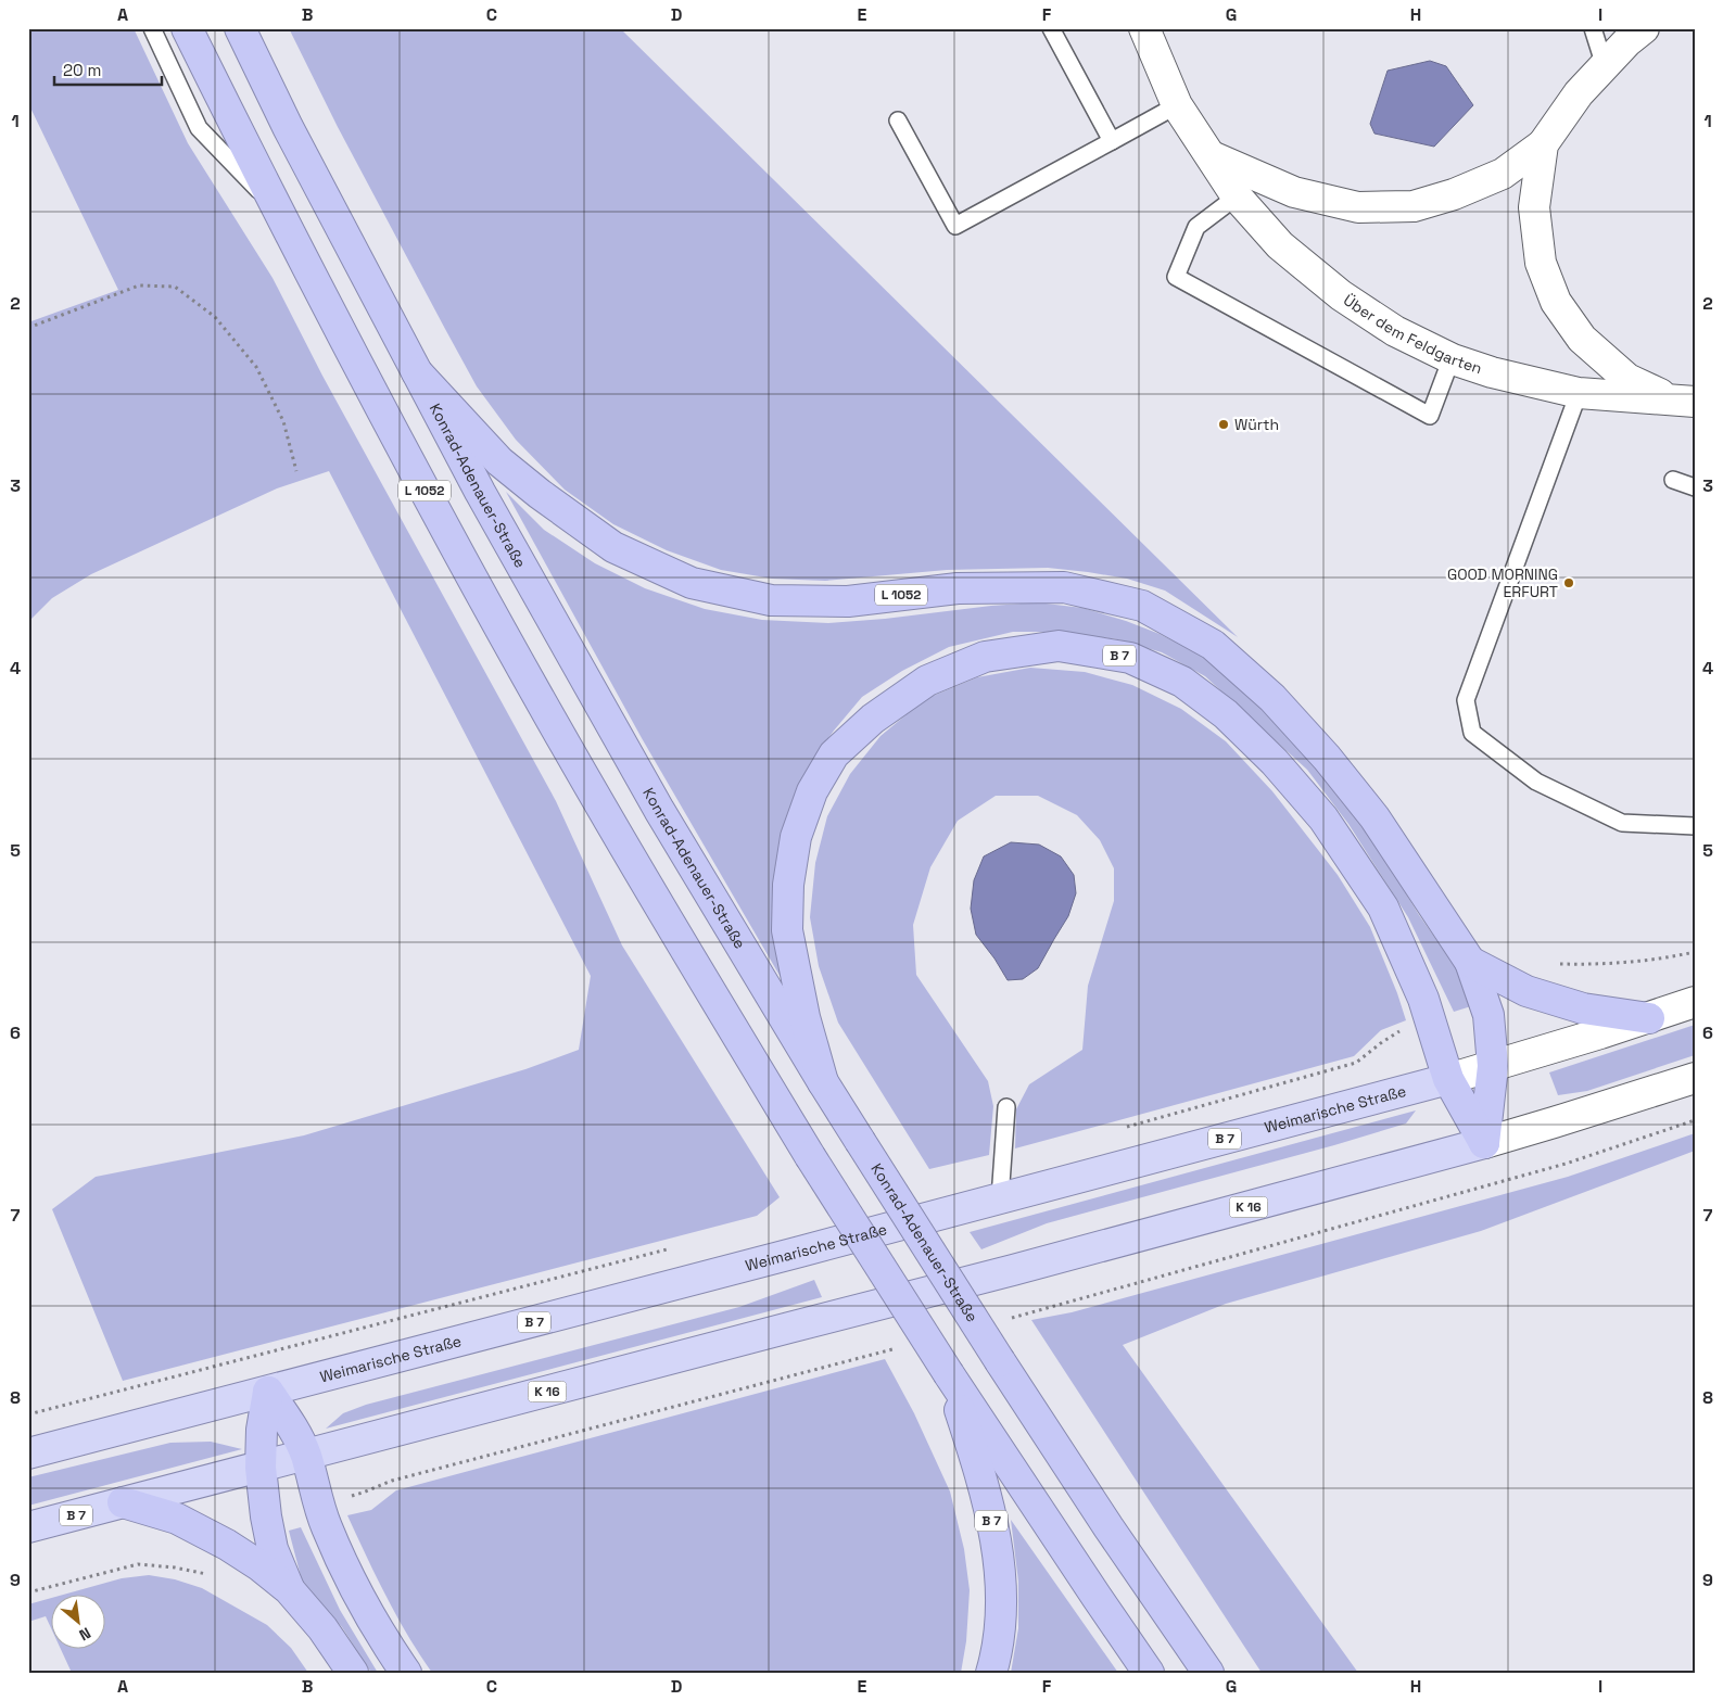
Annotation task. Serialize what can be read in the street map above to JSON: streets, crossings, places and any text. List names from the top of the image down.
{
  "streets": {
    "highway": ["Konrad-Adenauer-Straße", "L 1052", "B 7"],
    "main road": ["Weimarische Straße", "K 16"],
    "street": ["Über dem Feldgarten"]
  },
  "crossings": [
    ["Konrad-Adenauer-Straße", "L 1052"],
    ["Konrad-Adenauer-Straße", "B 7"],
    ["L 1052", "B 7"],
    ["B 7", "Weimarische Straße"],
    ["B 7", "K 16"]
  ],
  "places": ["Würth", "GOOD MORNING ERFURT"],
  "scale_bar": "20 m",
  "north": "bottom right",
  "grid": {
    "columns": [
      "A",
      "B",
      "C",
      "D",
      "E",
      "F",
      "G",
      "H",
      "I"
    ],
    "rows": [
      "1",
      "2",
      "3",
      "4",
      "5",
      "6",
      "7",
      "8",
      "9"
    ]
  }
}
